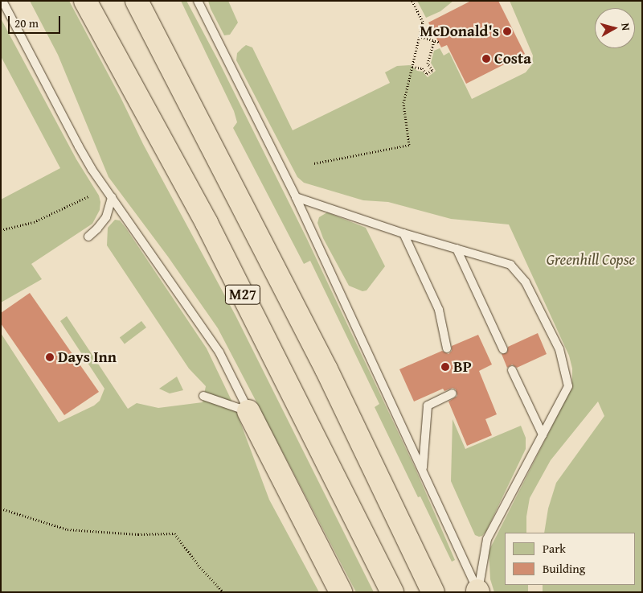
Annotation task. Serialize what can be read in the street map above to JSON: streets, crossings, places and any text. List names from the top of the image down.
{
  "streets": {
    "highway": ["M27"]
  },
  "parks": ["Greenhill Copse"],
  "places": [
    "McDonald's",
    "Costa",
    "Days Inn",
    "BP"
  ],
  "legend": ["Park", "Building"],
  "scale_bar": "20 m",
  "north": "right"
}
